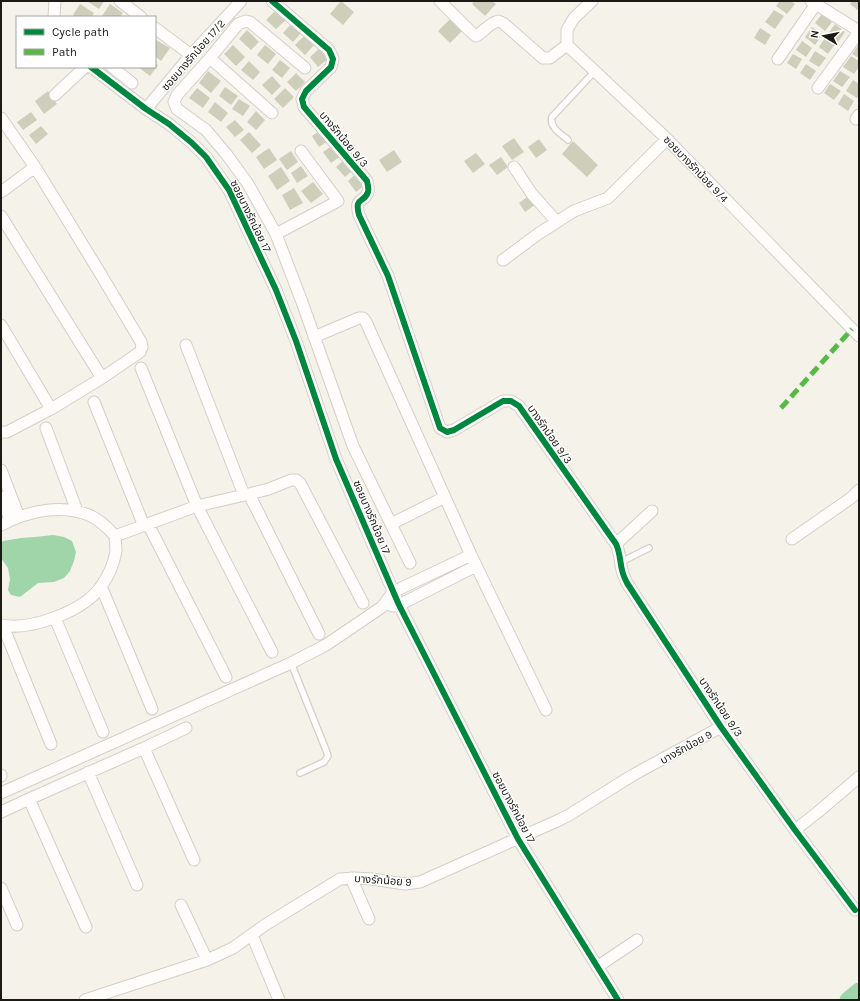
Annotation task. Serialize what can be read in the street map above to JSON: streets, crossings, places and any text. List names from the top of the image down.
{
  "streets": {
    "street": [
      "ซอยบางรักน้อย 17/2",
      "บางรักน้อย 9/3",
      "ซอยบางรักน้อย 9/4",
      "ซอยบางรักน้อย 17",
      "บางรักน้อย 9"
    ]
  },
  "crossings": [
    ["ซอยบางรักน้อย 17/2", "ซอยบางรักน้อย 17"],
    ["บางรักน้อย 9/3", "บางรักน้อย 9"],
    ["ซอยบางรักน้อย 17", "บางรักน้อย 9"]
  ],
  "legend": ["Cycle path", "Path"],
  "north": "left"
}
